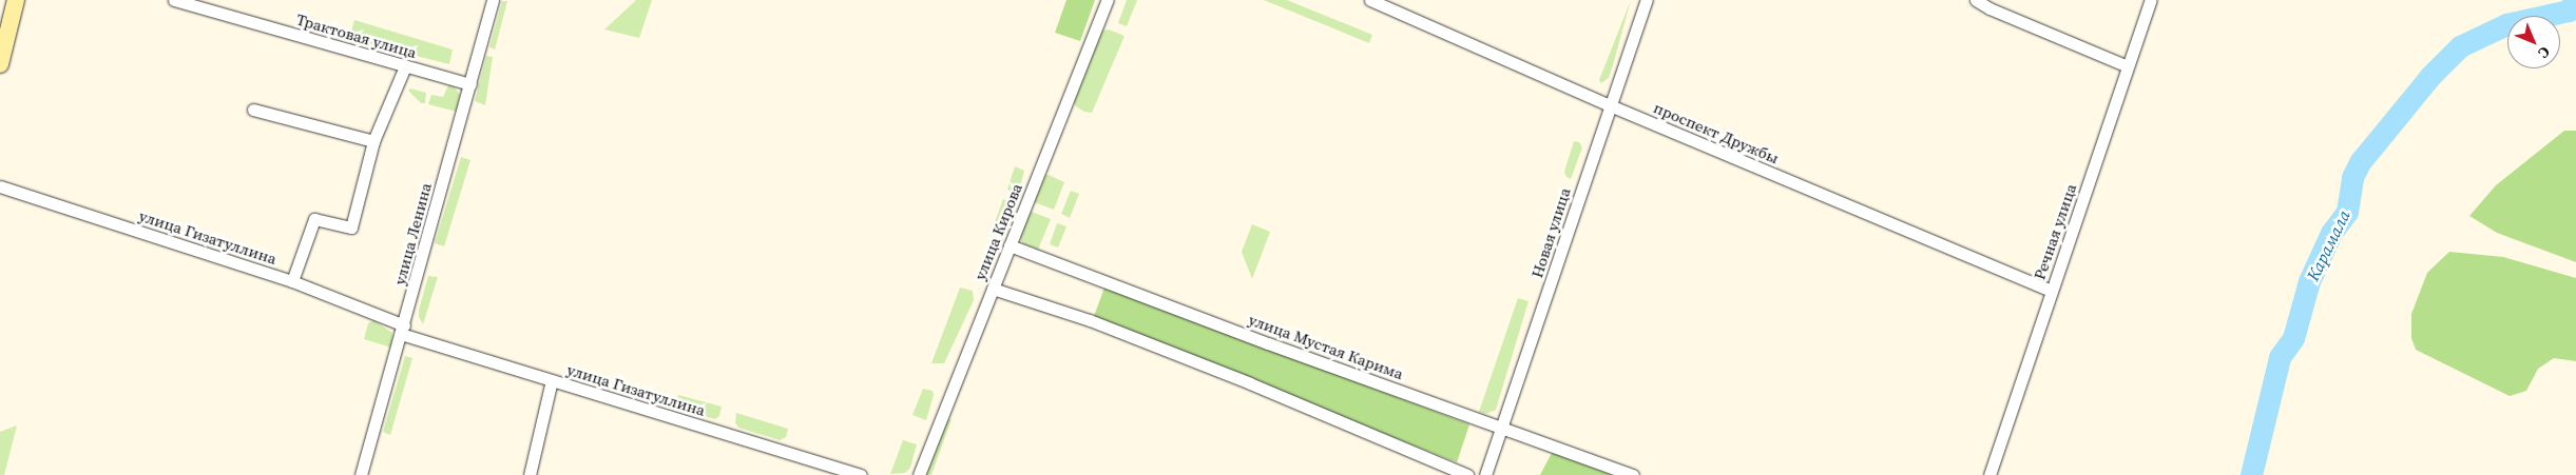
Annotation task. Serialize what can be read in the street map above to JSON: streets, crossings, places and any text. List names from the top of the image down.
{
  "streets": {
    "street": [
      "Трактовая улица",
      "проспект Дружбы",
      "улица Кирова",
      "Речная улица",
      "Новая улица",
      "улица Ленина",
      "улица Гизатуллина",
      "улица Мустая Карима"
    ]
  },
  "crossings": [
    ["Трактовая улица", "улица Ленина"],
    ["проспект Дружбы", "Речная улица"],
    ["проспект Дружбы", "Новая улица"],
    ["улица Кирова", "улица Мустая Карима"],
    ["Новая улица", "улица Мустая Карима"],
    ["улица Ленина", "улица Гизатуллина"]
  ],
  "water": ["Карамала"],
  "north": "bottom right"
}
